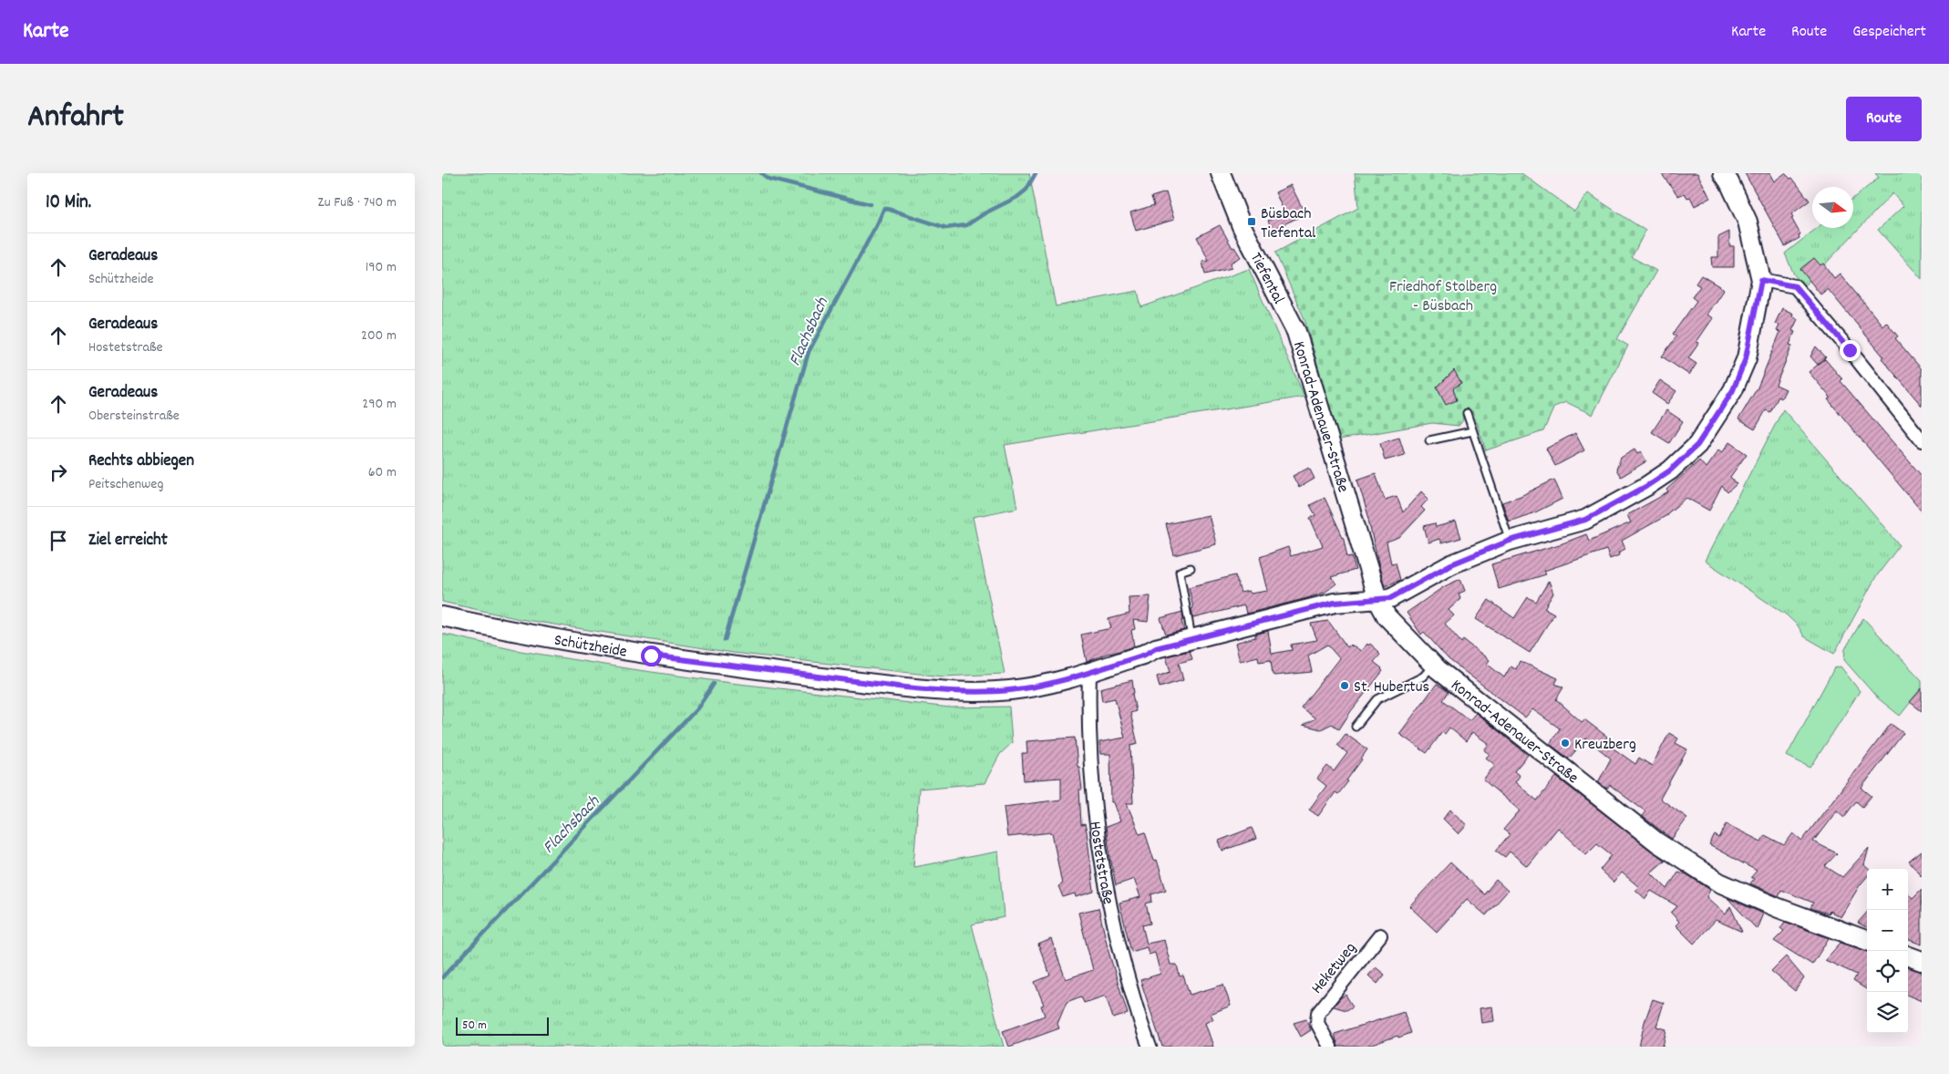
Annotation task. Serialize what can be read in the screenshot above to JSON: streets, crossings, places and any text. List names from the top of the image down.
{
  "streets": {
    "street": [
      "Tiefental",
      "Konrad-Adenauer-Straße",
      "Schützheide",
      "Hostetstraße",
      "Heketweg"
    ]
  },
  "crossings": [
    ["Tiefental", "Konrad-Adenauer-Straße"],
    ["Schützheide", "Hostetstraße"]
  ],
  "water": ["Flachsbach"],
  "parks": ["Friedhof Stolberg - Büsbach"],
  "places": {
    "transit": ["Büsbach Tiefental"],
    "other": ["St. Hubertus", "Kreuzberg"]
  },
  "scale_bar": "50 m",
  "north": "right",
  "page": {
    "header": "Karte",
    "nav": ["Karte", "Route", "Gespeichert"],
    "title": "Anfahrt",
    "buttons": "Route",
    "heading": ["10 Min.", "Zu Fuß · 740 m"],
    "list": [
      ["Geradeaus", "Schützheide", "190 m"],
      ["Geradeaus", "Hostetstraße", "200 m"],
      ["Geradeaus", "Obersteinstraße", "290 m"],
      ["Rechts abbiegen", "Peitschenweg", "60 m"],
      "Ziel erreicht"
    ],
    "map_buttons": ["+", "−"],
    "scale": "50 m"
  }
}
